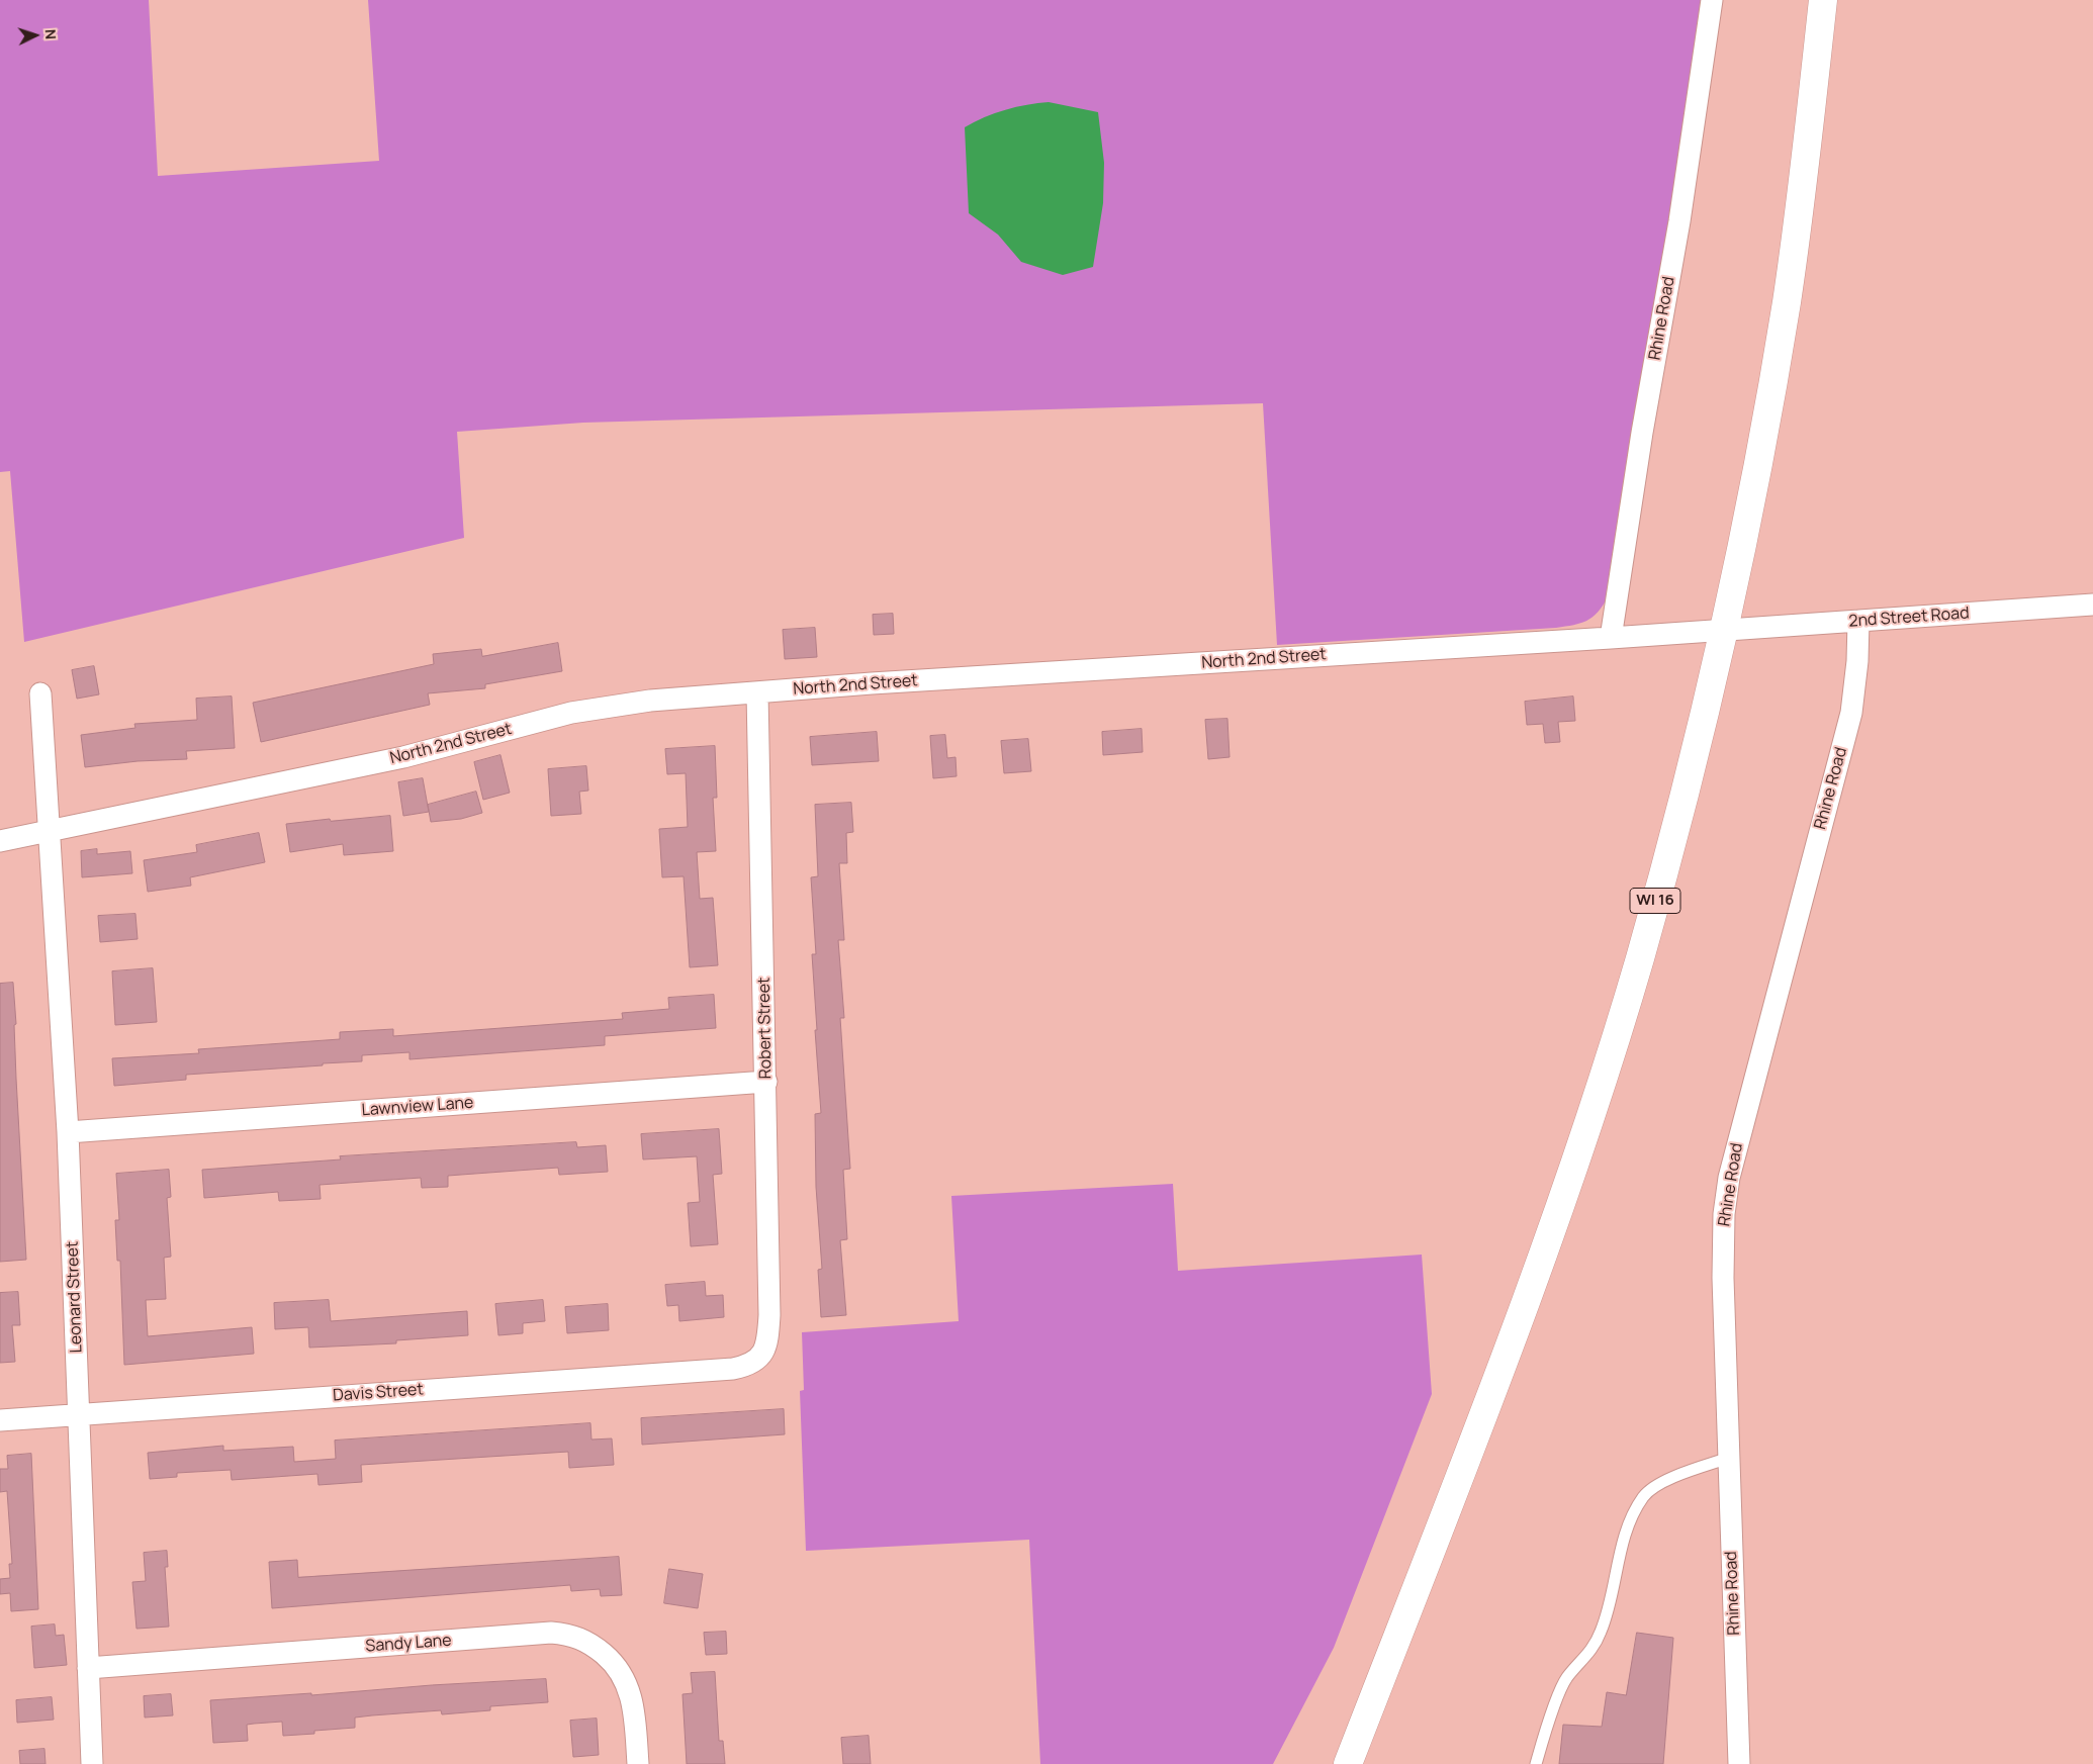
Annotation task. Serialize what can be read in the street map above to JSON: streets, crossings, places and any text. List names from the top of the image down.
{
  "streets": {
    "highway": ["WI 16"],
    "street": [
      "Rhine Road",
      "2nd Street Road",
      "North 2nd Street",
      "Robert Street",
      "Lawnview Lane",
      "Leonard Street",
      "Davis Street",
      "Sandy Lane"
    ]
  },
  "crossings": [
    ["Rhine Road", "2nd Street Road"],
    ["Rhine Road", "North 2nd Street"],
    ["2nd Street Road", "North 2nd Street"],
    ["2nd Street Road", "WI 16"],
    ["North 2nd Street", "WI 16"],
    ["North 2nd Street", "Robert Street"],
    ["North 2nd Street", "Leonard Street"],
    ["Robert Street", "Lawnview Lane"],
    ["Robert Street", "Davis Street"],
    ["Lawnview Lane", "Leonard Street"],
    ["Leonard Street", "Davis Street"],
    ["Leonard Street", "Sandy Lane"]
  ],
  "north": "right"
}
